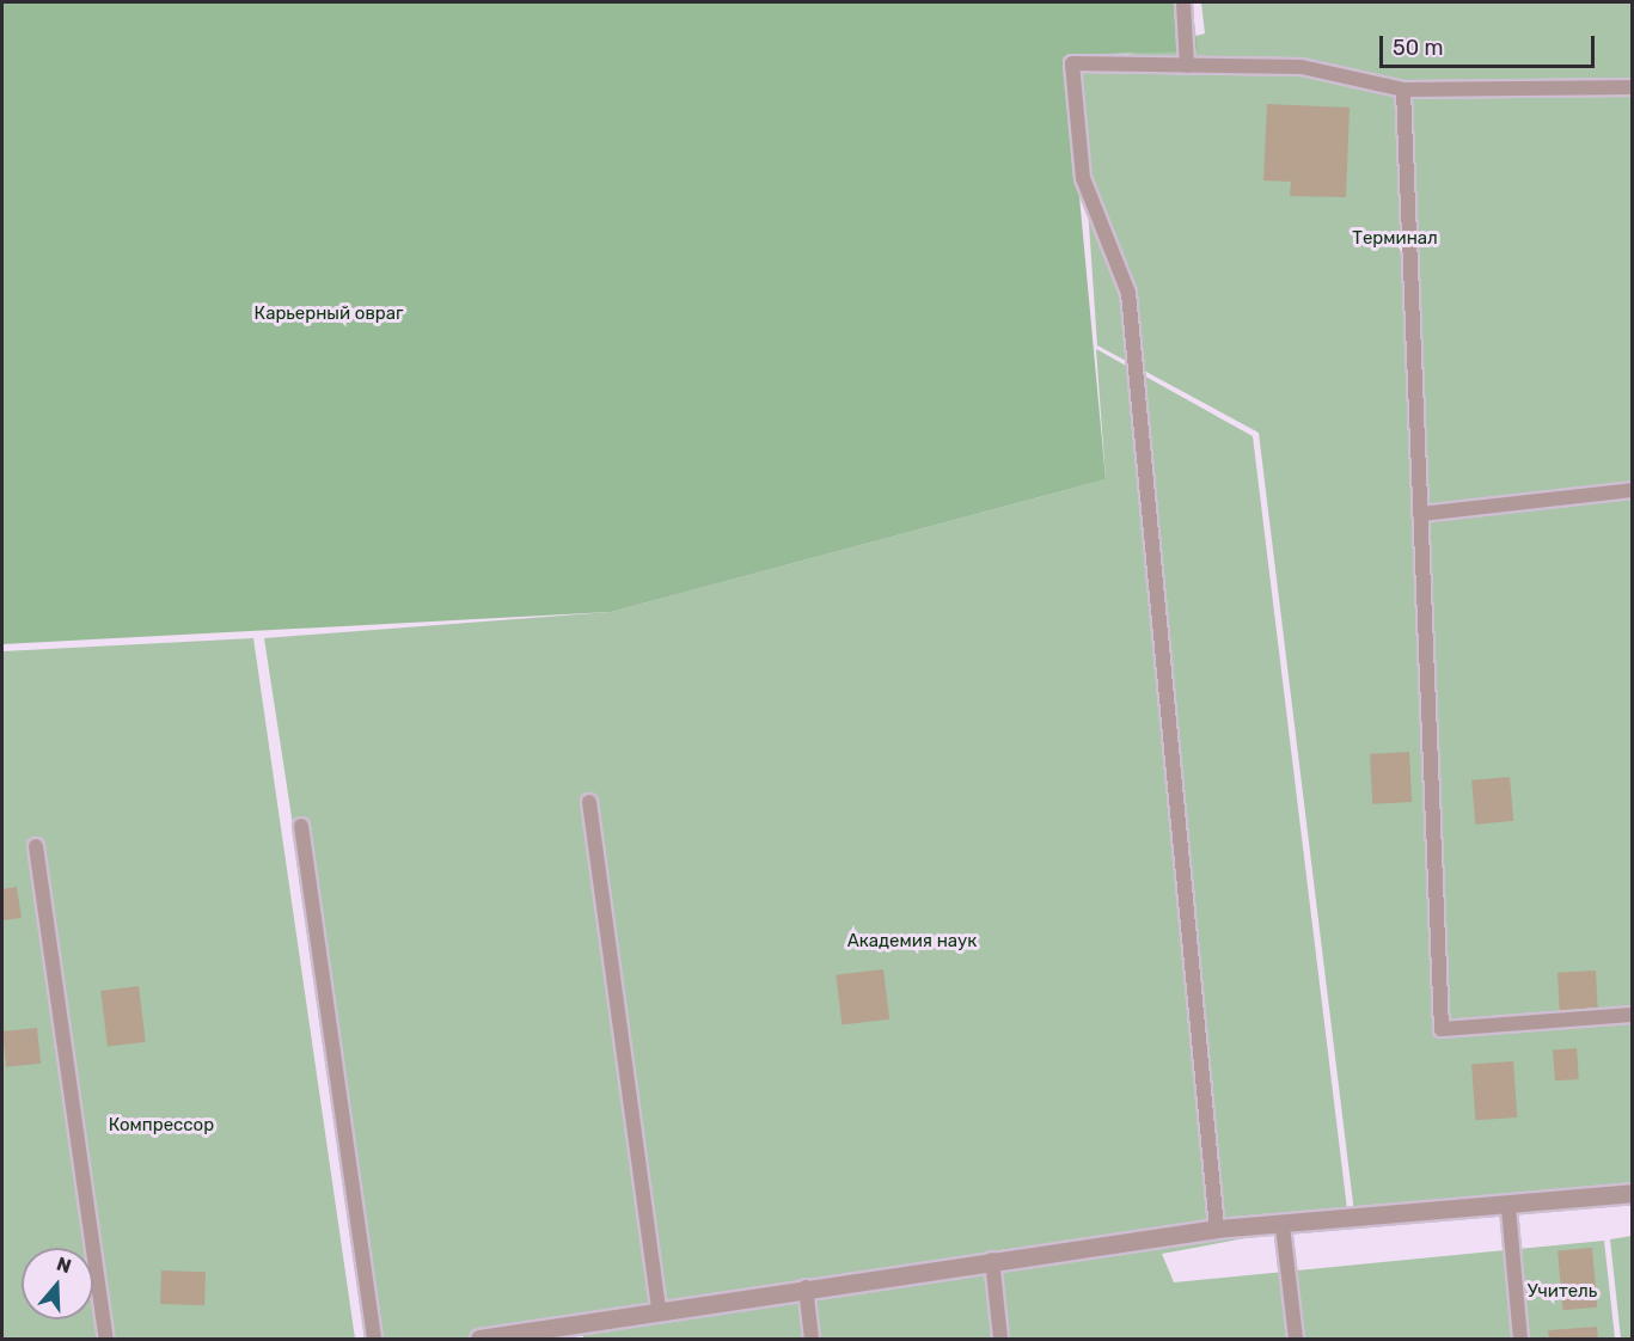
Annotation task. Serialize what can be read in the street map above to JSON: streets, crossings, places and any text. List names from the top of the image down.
{
  "parks": [
    "Терминал",
    "Карьерный овраг",
    "Академия наук",
    "Компрессор",
    "Учитель"
  ],
  "scale_bar": "50 m",
  "north": "top"
}
